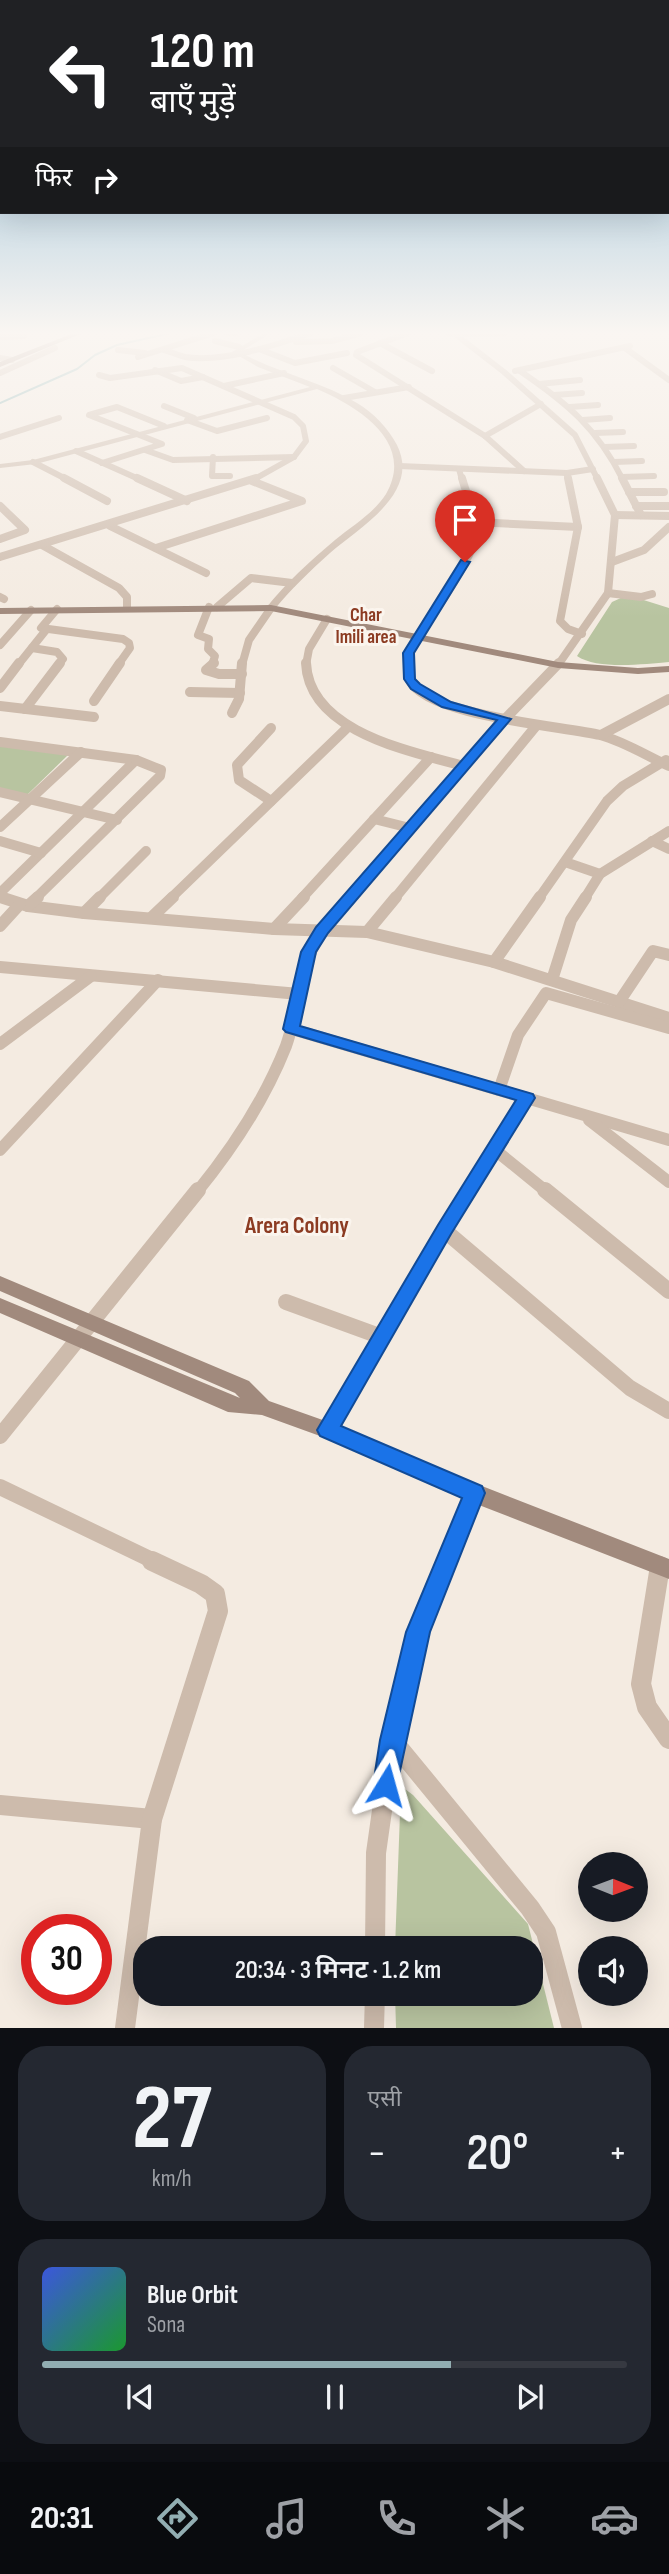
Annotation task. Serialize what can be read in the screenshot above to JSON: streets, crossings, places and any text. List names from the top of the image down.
{
  "districts": ["Char Imili area", "Arera Colony"],
  "north": "right",
  "page": {
    "turn": ["120 m", "बाएँ मुड़ें"],
    "then": "फिर",
    "limit": "30",
    "trip": "20:34 · 3 मिनट · 1.2 km",
    "tile": [
      ["27", "km/h"],
      "एसी"
    ],
    "heat": ["−", "20°", "+"],
    "song": ["Blue Orbit", "Sona"],
    "tabs": "20:31"
  }
}
